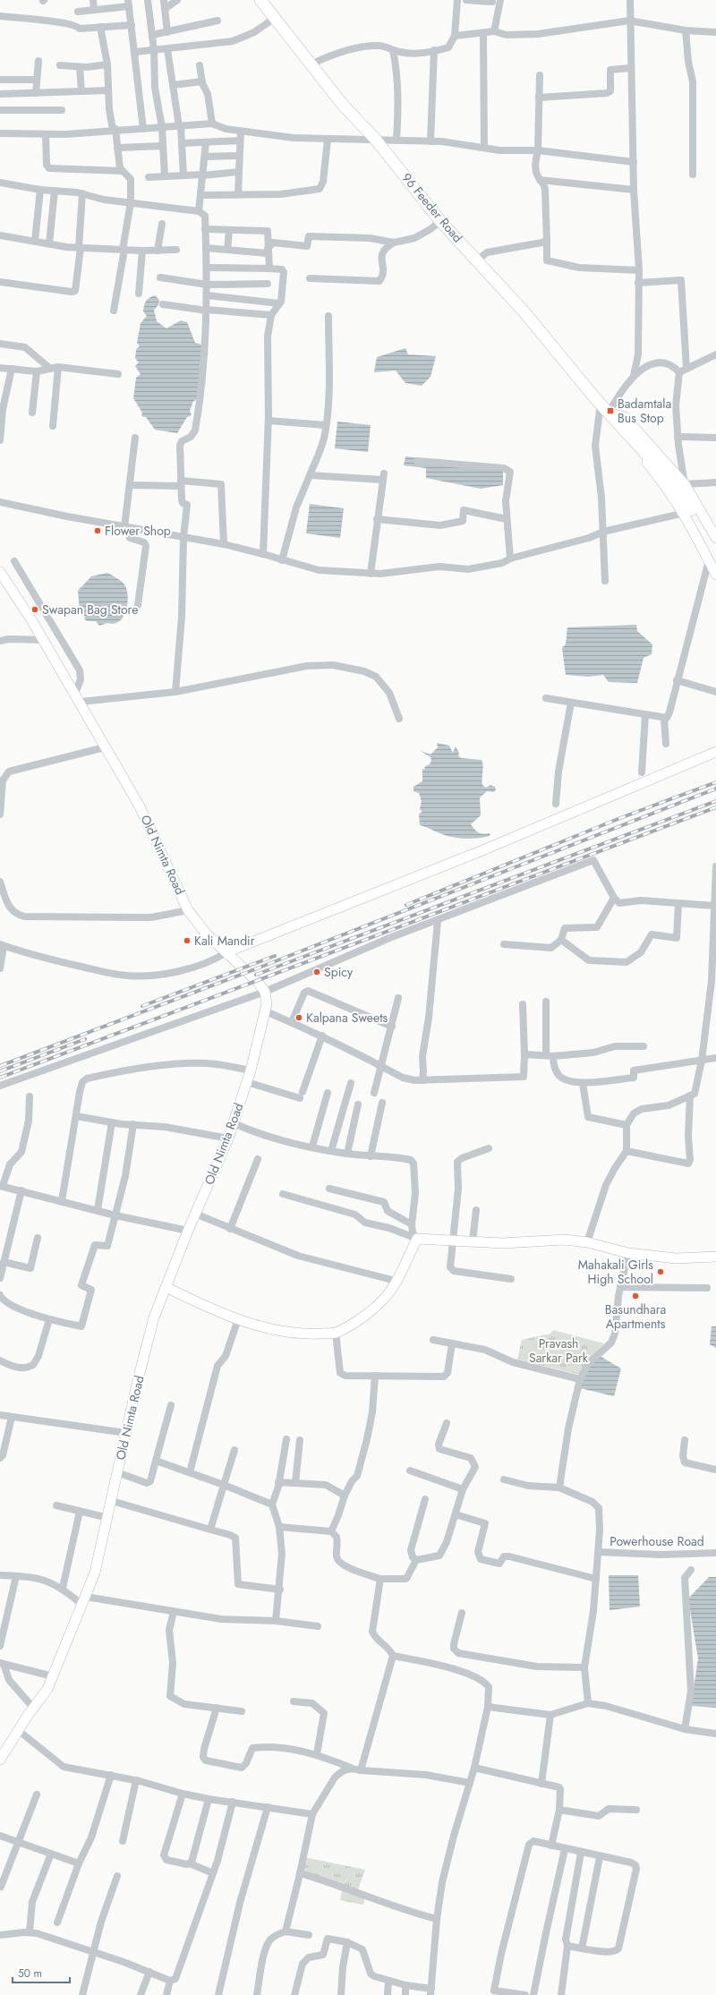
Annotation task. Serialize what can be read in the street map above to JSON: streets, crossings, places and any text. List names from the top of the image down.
{
  "streets": {
    "main road": ["96 Feeder Road"],
    "street": ["Old Nimta Road", "Powerhouse Road"]
  },
  "parks": ["Pravash Sarkar Park"],
  "places": {
    "transit": ["Badamtala Bus Stop"],
    "other": [
      "Flower Shop",
      "Swapan Bag Store",
      "Kali Mandir",
      "Spicy",
      "Kalpana Sweets",
      "Mahakali Girls High School",
      "Basundhara Apartments"
    ]
  },
  "scale_bar": "50 m"
}
